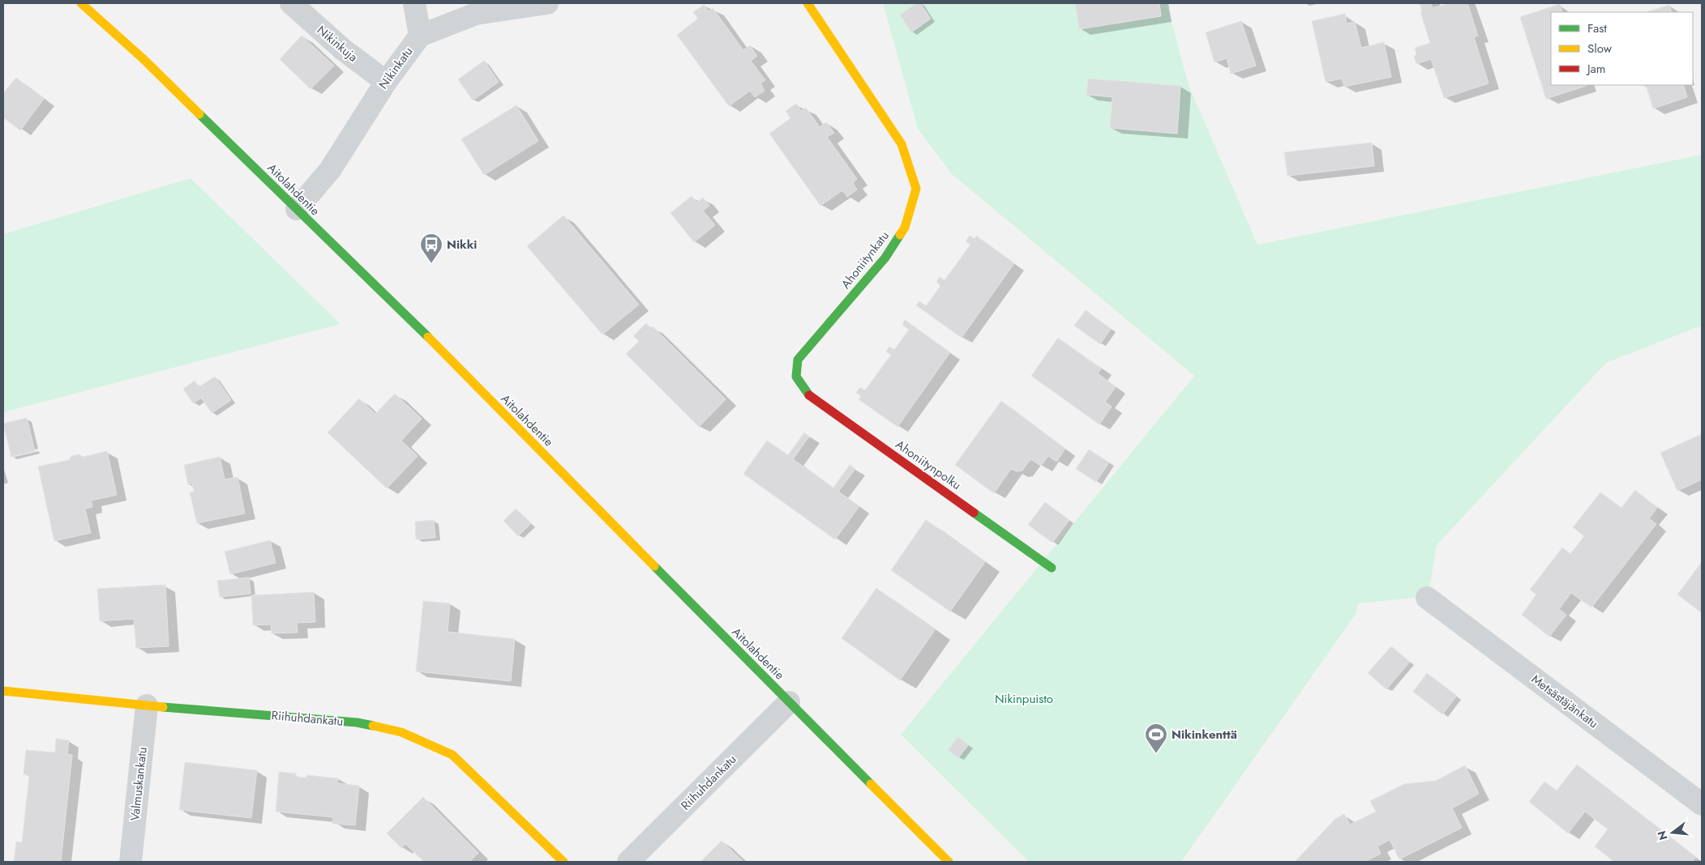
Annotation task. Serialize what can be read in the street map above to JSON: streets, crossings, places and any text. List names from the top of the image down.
{
  "streets": {
    "street": [
      "Nikinkuja",
      "Nikinkatu",
      "Aitolahdentie",
      "Ahoniitynkatu",
      "Ahoniitynpolku",
      "Metsästäjänkatu",
      "Riihuhdankatu",
      "Valmuskankatu"
    ]
  },
  "crossings": [
    ["Nikinkuja", "Nikinkatu"],
    ["Nikinkatu", "Aitolahdentie"],
    ["Aitolahdentie", "Riihuhdankatu"],
    ["Ahoniitynkatu", "Ahoniitynpolku"],
    ["Riihuhdankatu", "Valmuskankatu"]
  ],
  "parks": ["Nikinpuisto"],
  "places": {
    "bus stop": ["Nikki"],
    "sports": ["Nikinkenttä"]
  },
  "legend": ["Fast", "Slow", "Jam"],
  "north": "left"
}
